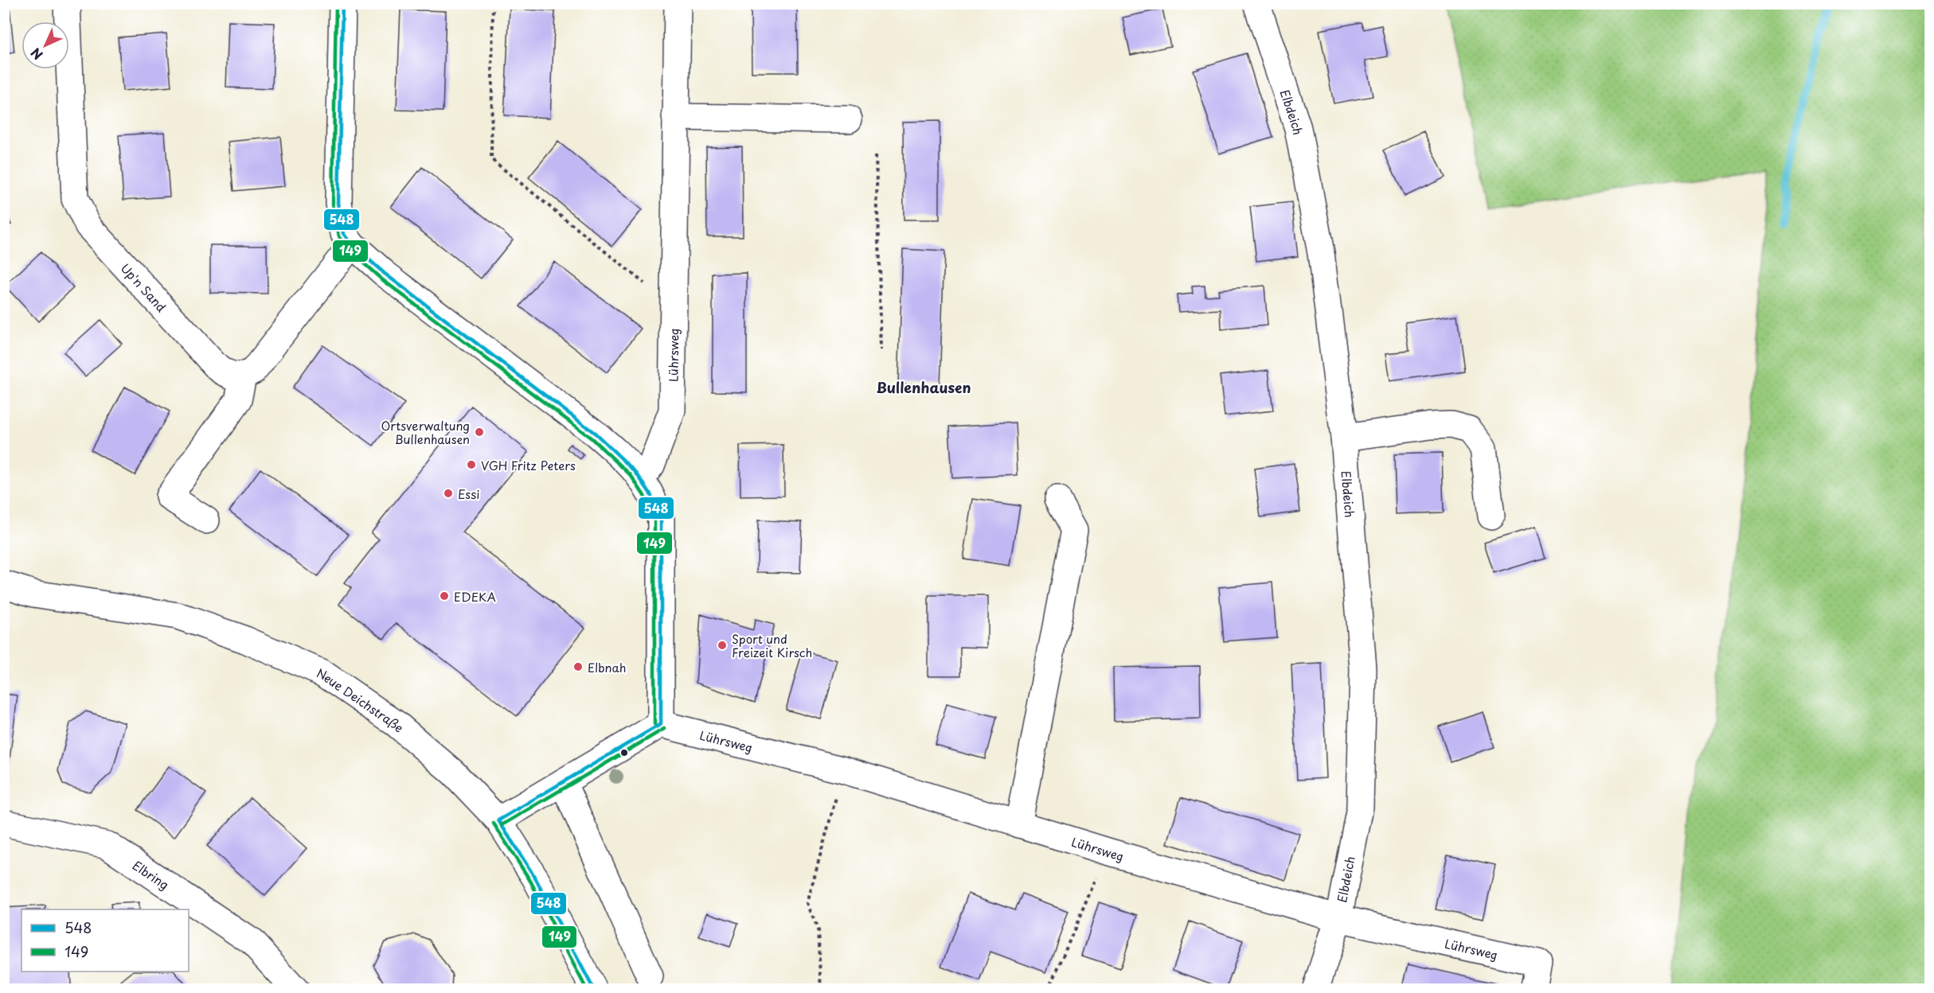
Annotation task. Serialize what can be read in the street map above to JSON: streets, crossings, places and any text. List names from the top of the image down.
{
  "streets": {
    "street": [
      "Elbdeich",
      "Up'n Sand",
      "Lührsweg",
      "Neue Deichstraße",
      "Elbring"
    ]
  },
  "crossings": [
    ["Elbdeich", "Lührsweg"]
  ],
  "districts": ["Bullenhausen"],
  "places": [
    "Ortsverwaltung Bullenhausen",
    "VGH Fritz Peters",
    "Essi",
    "EDEKA",
    "Sport und Freizeit Kirsch",
    "Elbnah"
  ],
  "lines": ["transit line 548", "transit line 149"],
  "legend": ["548", "149"],
  "north": "bottom left"
}
